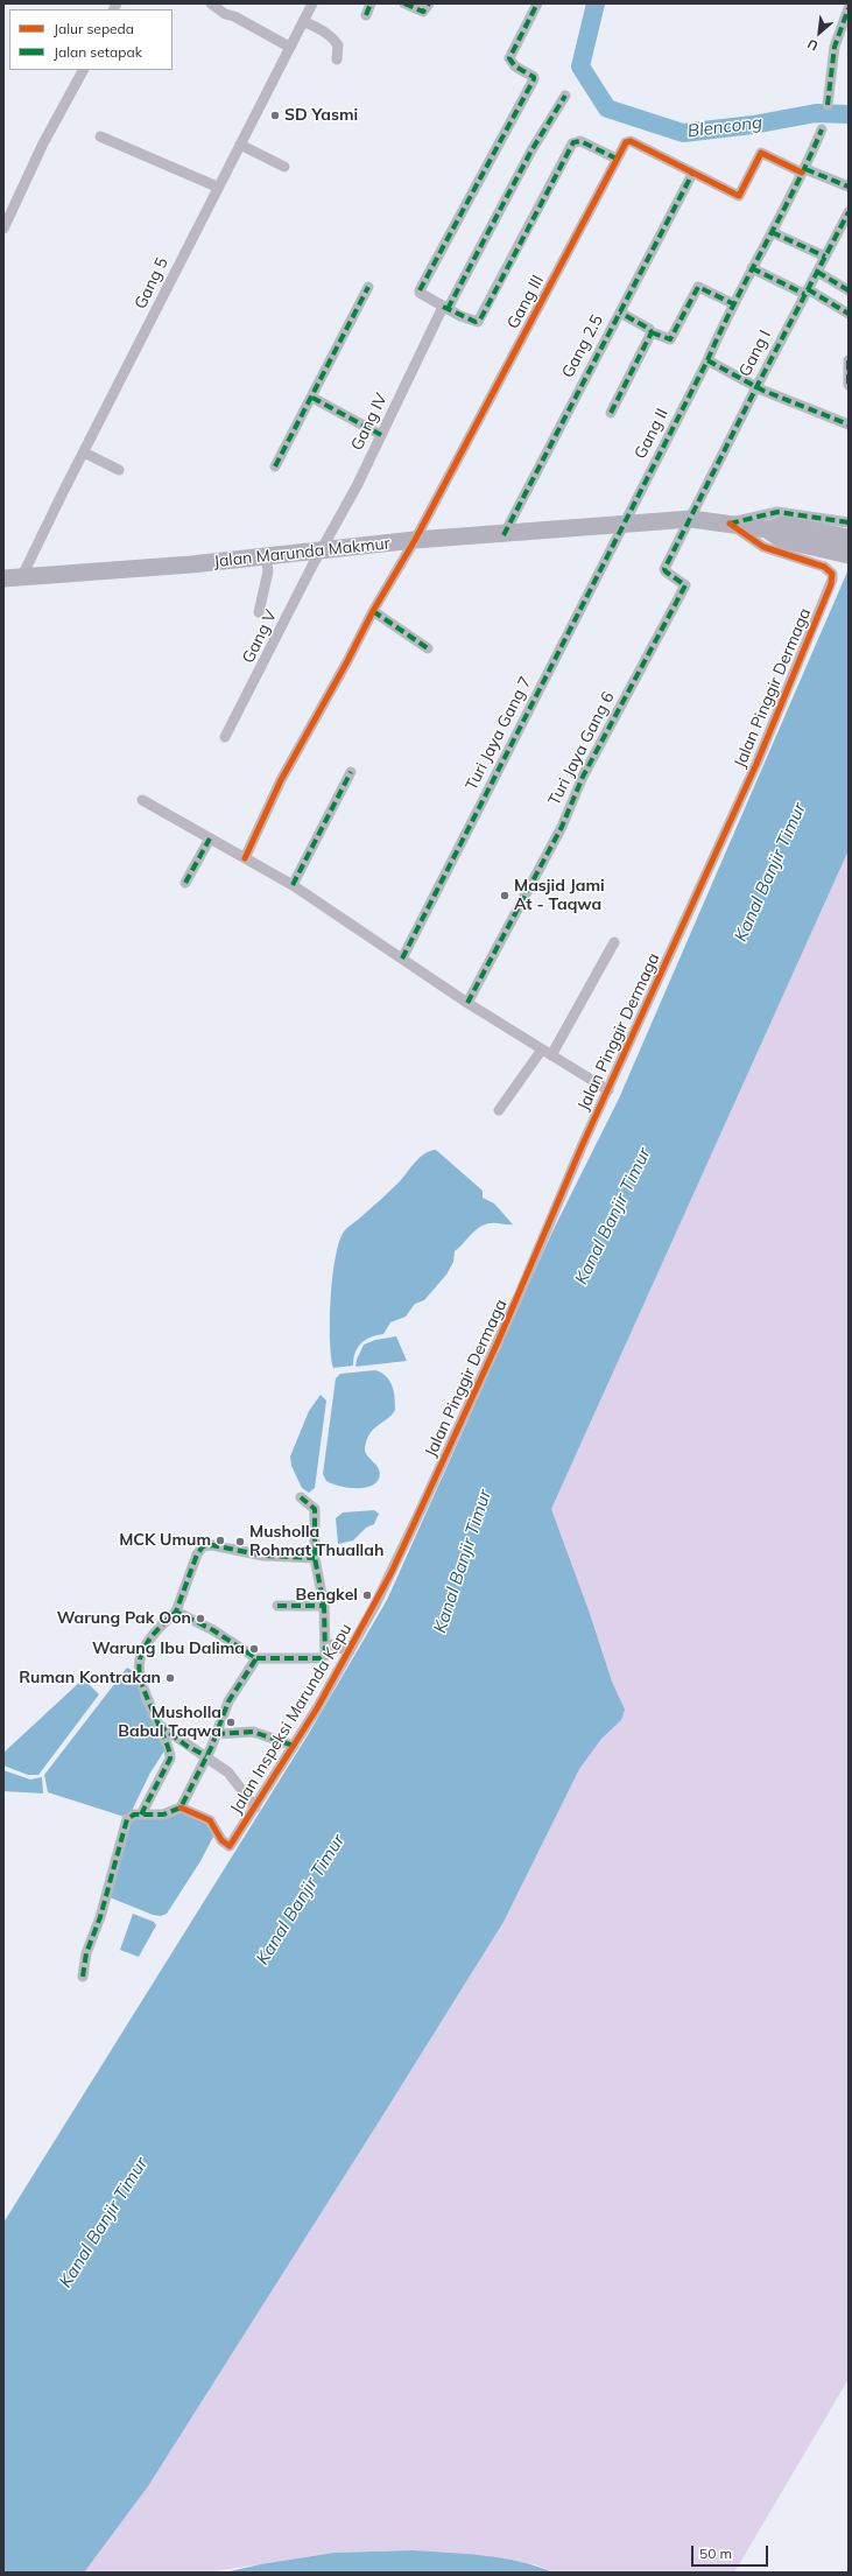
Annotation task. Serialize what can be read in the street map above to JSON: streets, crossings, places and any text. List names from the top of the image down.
{
  "streets": {
    "main road": ["Jalan Marunda Makmur"],
    "street": [
      "Gang 5",
      "Gang III",
      "Gang 2.5",
      "Gang I",
      "Gang IV",
      "Gang II",
      "Gang V",
      "Jalan Pinggir Dermaga",
      "Turi Jaya Gang 7",
      "Turi Jaya Gang 6",
      "Jalan Inspeksi Marunda Kepu"
    ]
  },
  "crossings": [
    ["Gang 5", "Jalan Marunda Makmur"],
    ["Gang III", "Gang 2.5"],
    ["Gang III", "Jalan Marunda Makmur"],
    ["Gang 2.5", "Jalan Marunda Makmur"],
    ["Gang I", "Jalan Marunda Makmur"],
    ["Gang I", "Turi Jaya Gang 6"],
    ["Gang IV", "Jalan Marunda Makmur"],
    ["Gang IV", "Gang V"],
    ["Gang II", "Jalan Marunda Makmur"],
    ["Gang II", "Turi Jaya Gang 7"],
    ["Jalan Marunda Makmur", "Gang V"],
    ["Jalan Marunda Makmur", "Jalan Pinggir Dermaga"],
    ["Jalan Marunda Makmur", "Turi Jaya Gang 7"],
    ["Jalan Marunda Makmur", "Turi Jaya Gang 6"],
    ["Jalan Pinggir Dermaga", "Jalan Inspeksi Marunda Kepu"]
  ],
  "water": ["Blencong", "Kanal Banjir Timur"],
  "places": [
    "SD Yasmi",
    "Masjid Jami At - Taqwa",
    "MCK Umum",
    "Musholla Rohmat Thuallah",
    "Bengkel",
    "Warung Pak Oon",
    "Warung Ibu Dalima",
    "Ruman Kontrakan",
    "Musholla Babul Taqwa"
  ],
  "legend": ["Jalur sepeda", "Jalan setapak"],
  "scale_bar": "50 m",
  "north": "bottom left"
}
